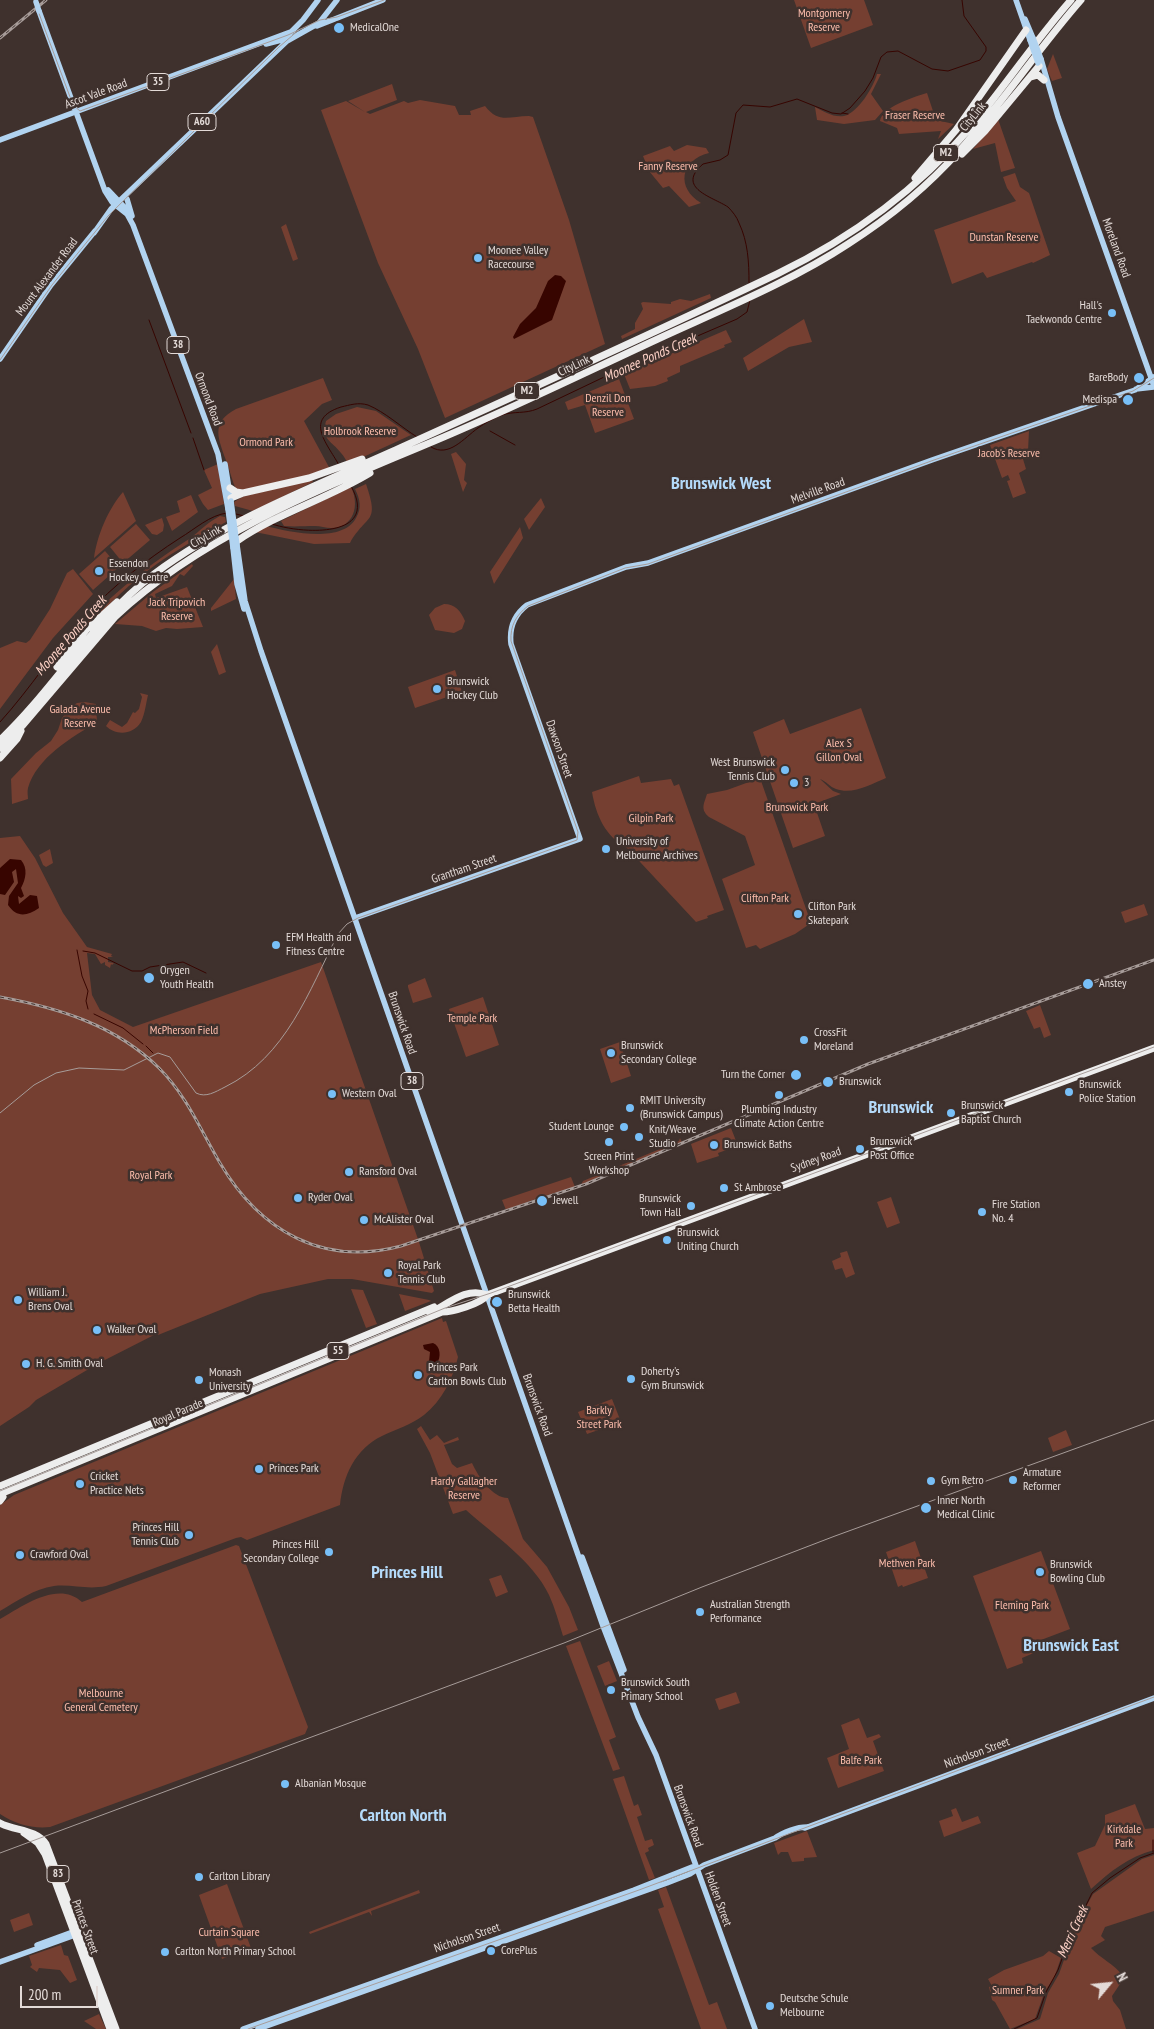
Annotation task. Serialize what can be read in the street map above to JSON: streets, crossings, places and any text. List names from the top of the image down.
{
  "streets": {
    "highway": [
      "CityLink",
      "M2",
      "Sydney Road",
      "55",
      "Royal Parade",
      "83",
      "Princes Street"
    ],
    "main road": [
      "35",
      "Ascot Vale Road",
      "A60",
      "Moreland Road",
      "Mount Alexander Road",
      "38",
      "Ormond Road",
      "Melville Road",
      "Dawson Street",
      "Grantham Street",
      "Brunswick Road",
      "Nicholson Street",
      "Holden Street"
    ]
  },
  "crossings": [
    ["Ascot Vale Road", "Mount Alexander Road"],
    ["Ascot Vale Road", "38"],
    ["Moreland Road", "Melville Road"],
    ["Mount Alexander Road", "38"],
    ["Mount Alexander Road", "Ormond Road"],
    ["38", "Ormond Road"],
    ["Ormond Road", "Brunswick Road"],
    ["Melville Road", "Dawson Street"],
    ["Dawson Street", "Grantham Street"],
    ["Grantham Street", "Brunswick Road"],
    ["Brunswick Road", "Sydney Road"],
    ["Brunswick Road", "Royal Parade"],
    ["Brunswick Road", "Nicholson Street"],
    ["Brunswick Road", "Holden Street"],
    ["Sydney Road", "Royal Parade"],
    ["Nicholson Street", "Holden Street"],
    ["83", "Princes Street"]
  ],
  "districts": [
    "Brunswick West",
    "Brunswick",
    "Princes Hill",
    "Brunswick East",
    "Carlton North"
  ],
  "water": ["Moonee Ponds Creek", "Merri Creek"],
  "parks": [
    "Montgomery Reserve",
    "Fraser Reserve",
    "Fanny Reserve",
    "Dunstan Reserve",
    "Denzil Don Reserve",
    "Holbrook Reserve",
    "Ormond Park",
    "Jacob's Reserve",
    "Jack Tripovich Reserve",
    "Galada Avenue Reserve",
    "Alex S Gillon Oval",
    "Brunswick Park",
    "Gilpin Park",
    "Clifton Park",
    "Temple Park",
    "McPherson Field",
    "Royal Park",
    "Barkly Street Park",
    "Hardy Gallagher Reserve",
    "Methven Park",
    "Fleming Park",
    "Melbourne General Cemetery",
    "Balfe Park",
    "Kirkdale Park",
    "Curtain Square",
    "Sumner Park"
  ],
  "places": [
    "MedicalOne",
    "Moonee Valley Racecourse",
    "Hall's Taekwondo Centre",
    "BareBody",
    "Medispa",
    "Essendon Hockey Centre",
    "Brunswick Hockey Club",
    "West Brunswick Tennis Club",
    "3",
    "University of Melbourne Archives",
    "Clifton Park Skatepark",
    "EFM Health and Fitness Centre",
    "Orygen Youth Health",
    "Anstey",
    "CrossFit Moreland",
    "Brunswick Secondary College",
    "Turn the Corner",
    "Brunswick",
    "Brunswick Police Station",
    "Western Oval",
    "Plumbing Industry Climate Action Centre",
    "RMIT University (Brunswick Campus)",
    "Brunswick Baptist Church",
    "Student Lounge",
    "Knit/Weave Studio",
    "Screen Print Workshop",
    "Brunswick Baths",
    "Brunswick Post Office",
    "Ransford Oval",
    "St Ambrose",
    "Ryder Oval",
    "Jewell",
    "Brunswick Town Hall",
    "Fire Station No. 4",
    "McAlister Oval",
    "Brunswick Uniting Church",
    "Royal Park Tennis Club",
    "William J. Brens Oval",
    "Brunswick Betta Health",
    "Walker Oval",
    "H. G. Smith Oval",
    "Princes Park Carlton Bowls Club",
    "Doherty's Gym Brunswick",
    "Monash University",
    "Princes Park",
    "Armature Reformer",
    "Gym Retro",
    "Cricket Practice Nets",
    "Inner North Medical Clinic",
    "Princes Hill Tennis Club",
    "Princes Hill Secondary College",
    "Crawford Oval",
    "Brunswick Bowling Club",
    "Australian Strength Performance",
    "Brunswick South Primary School",
    "Albanian Mosque",
    "Carlton Library",
    "CorePlus",
    "Carlton North Primary School",
    "Deutsche Schule Melbourne"
  ],
  "scale_bar": "200 m",
  "north": "top right"
}
